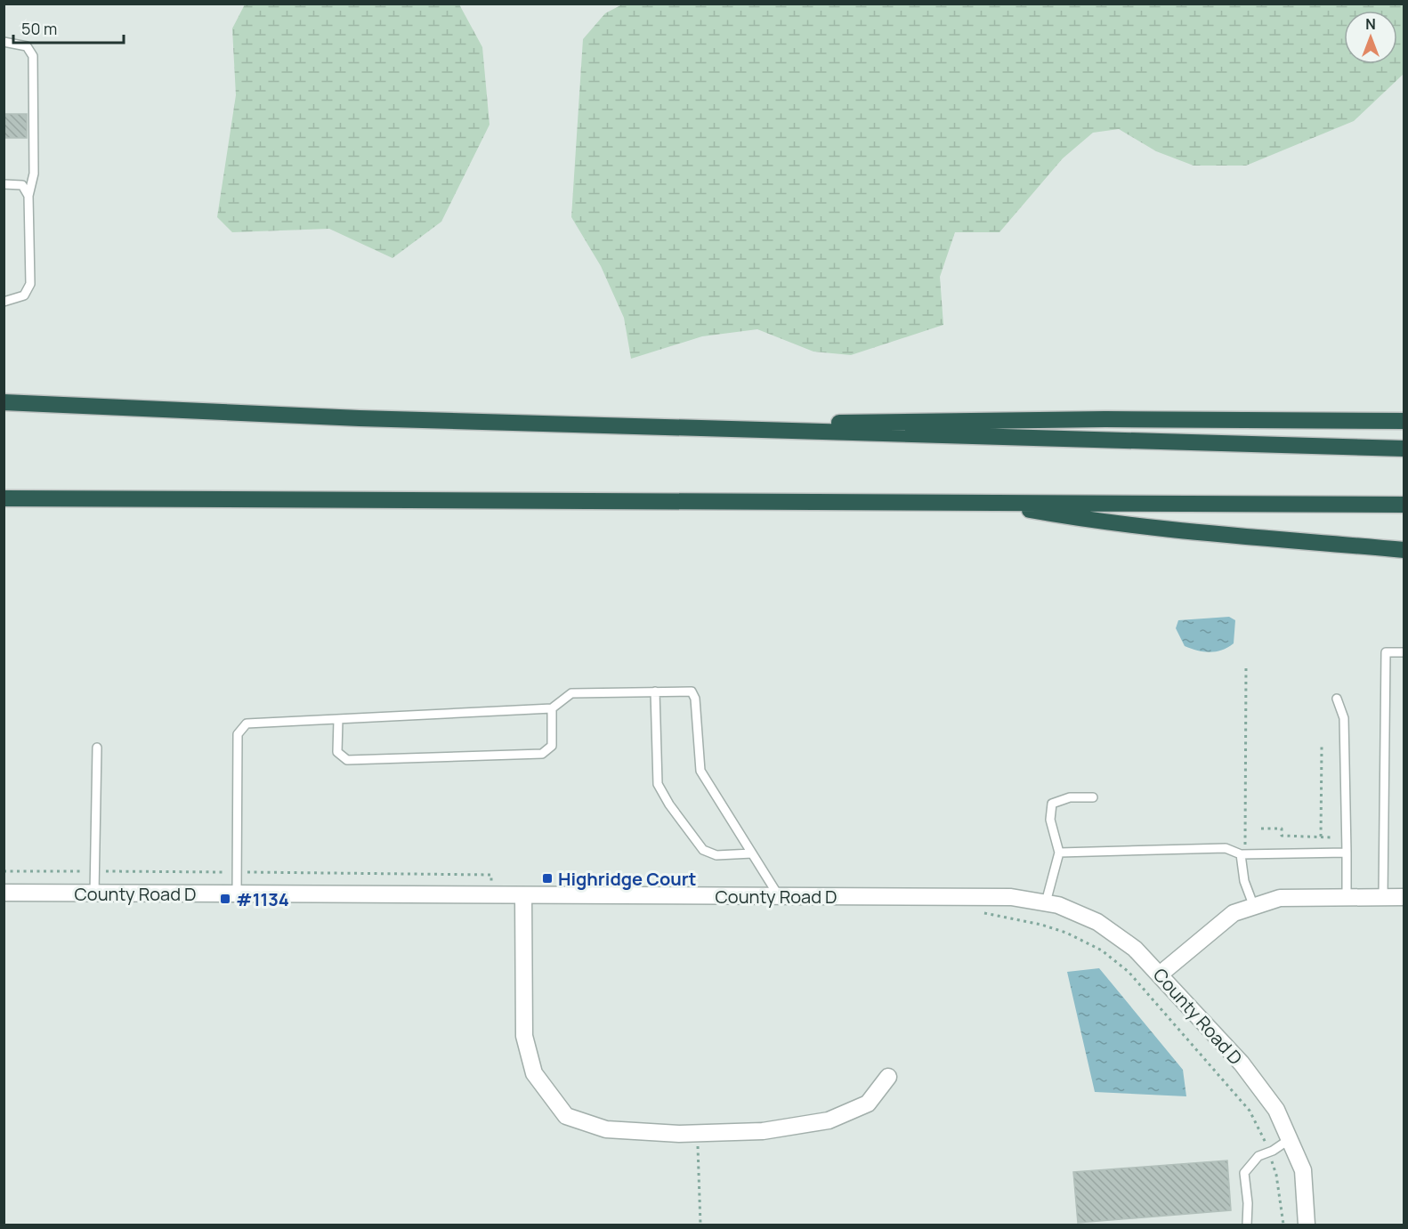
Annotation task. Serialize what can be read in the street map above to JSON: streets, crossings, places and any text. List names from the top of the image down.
{
  "streets": {
    "street": ["County Road D"]
  },
  "places": {
    "transit": ["Highridge Court", "#1134"]
  },
  "scale_bar": "50 m",
  "north": "top"
}
